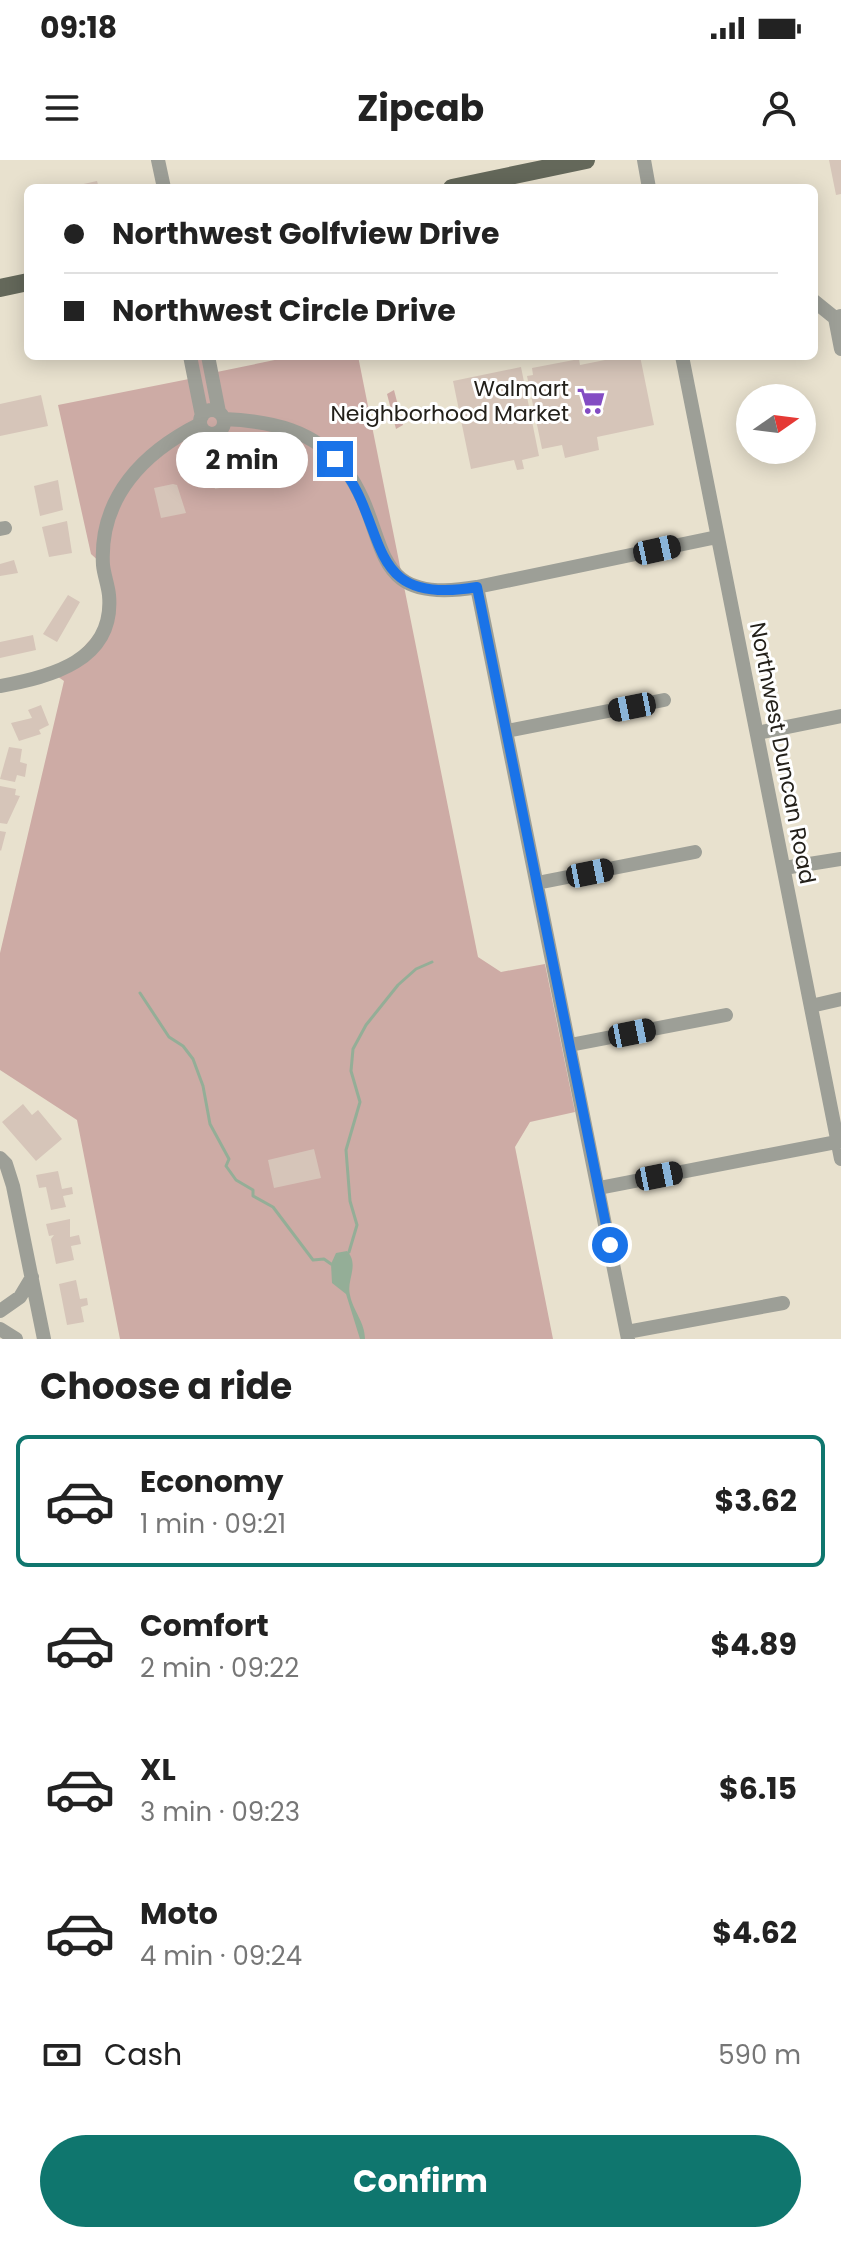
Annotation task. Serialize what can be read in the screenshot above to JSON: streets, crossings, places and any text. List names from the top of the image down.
{
  "streets": {
    "street": ["Northwest Duncan Road"]
  },
  "places": {
    "supermarket": ["Walmart Neighborhood Market"]
  },
  "north": "right",
  "page": {
    "status": "09:18",
    "header": "Zipcab",
    "banner": ["Northwest Golfview Drive", "Northwest Circle Drive"],
    "bubble": "2 min",
    "heading": "Choose a ride",
    "list": [
      {
        "name": "Economy",
        "note": "1 min · 09:21",
        "value": "$3.62"
      },
      {
        "name": "Comfort",
        "note": "2 min · 09:22",
        "value": "$4.89"
      },
      {
        "name": "XL",
        "note": "3 min · 09:23",
        "value": "$6.15"
      },
      {
        "name": "Moto",
        "note": "4 min · 09:24",
        "value": "$4.62"
      }
    ],
    "pay": ["Cash", "590 m"],
    "buttons": "Confirm"
  }
}
